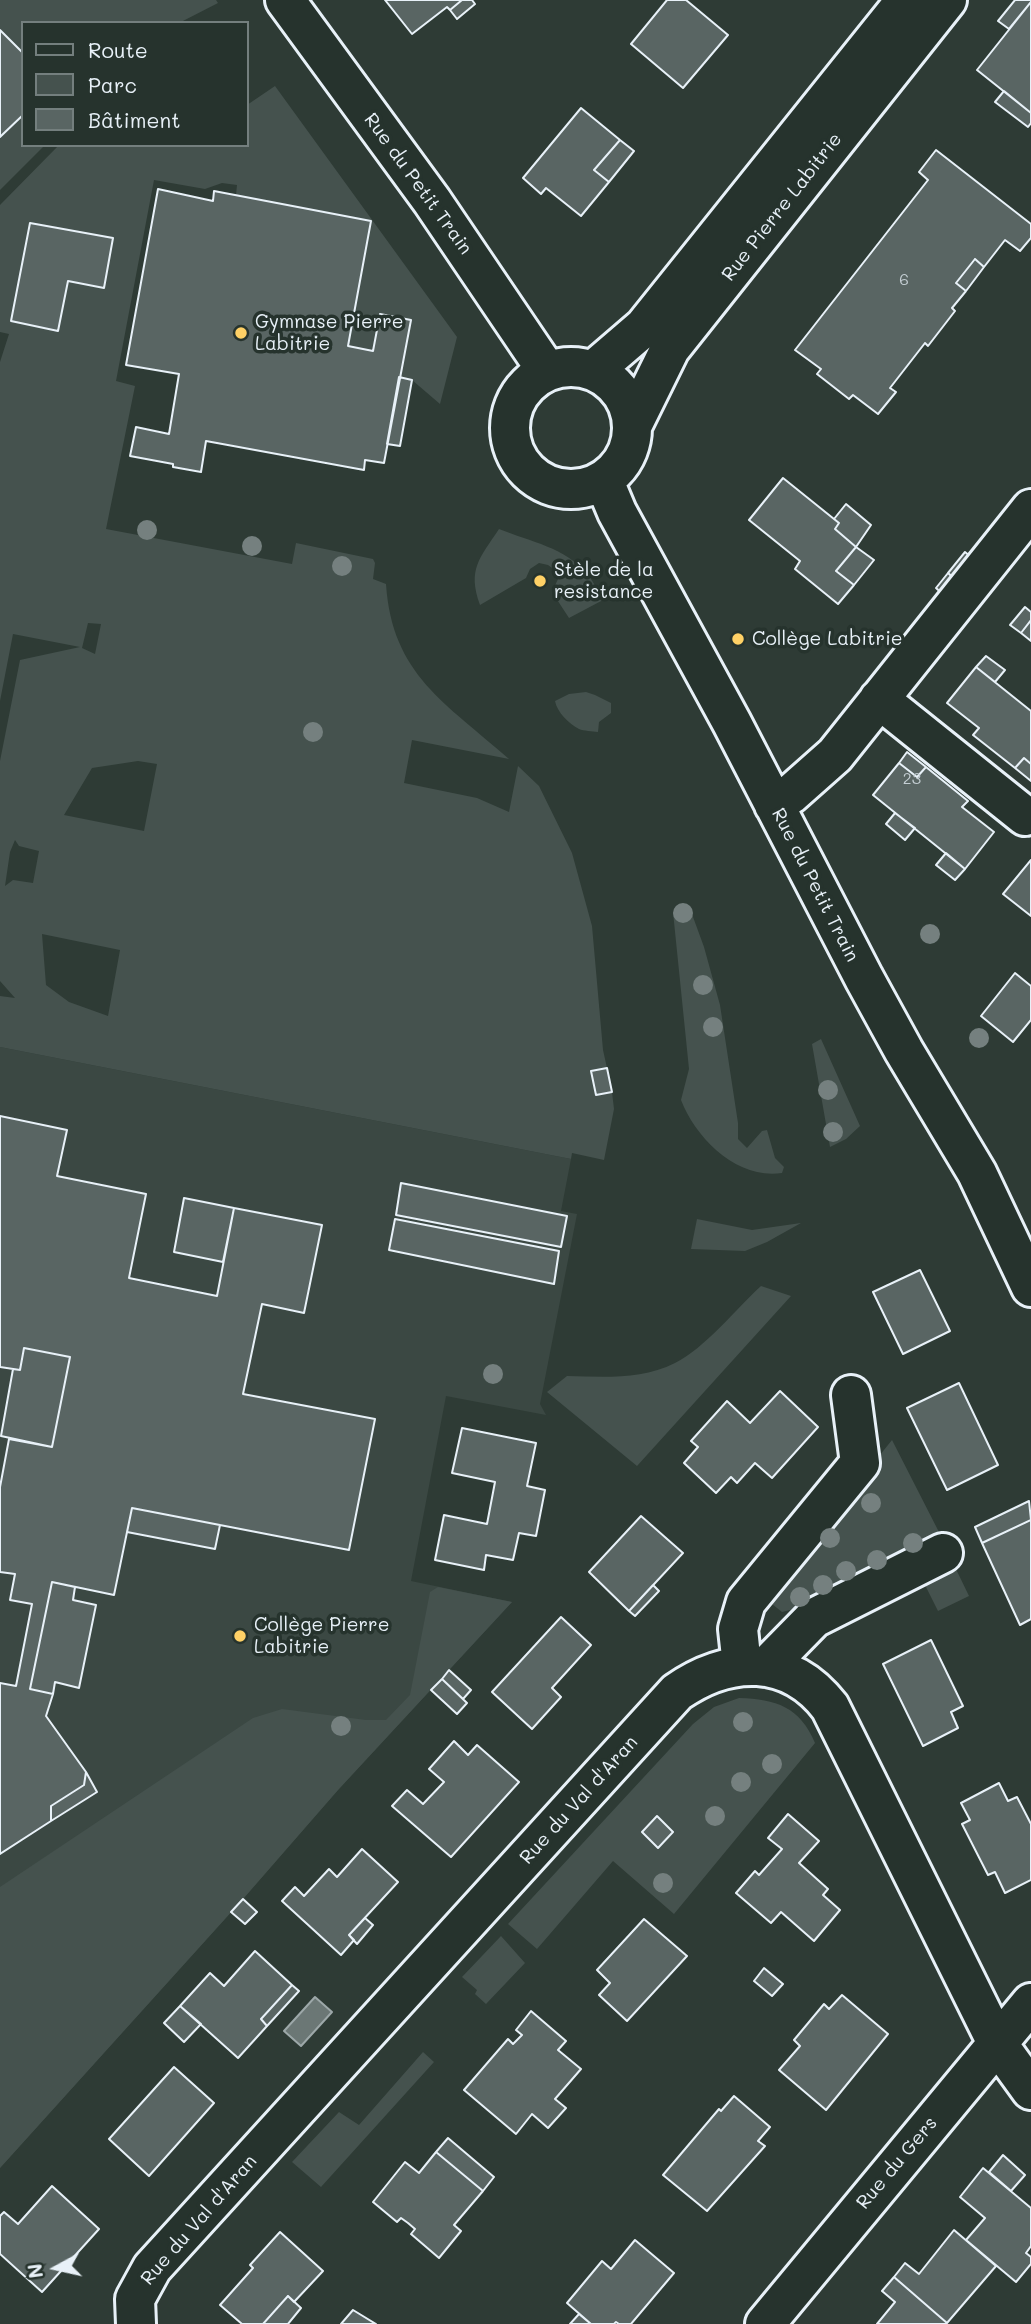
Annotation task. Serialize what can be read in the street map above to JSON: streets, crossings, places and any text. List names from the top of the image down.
{
  "streets": {
    "street": [
      "Rue du Petit Train",
      "Rue Pierre Labitrie",
      "Rue du Val d'Aran",
      "Rue du Gers"
    ]
  },
  "crossings": [
    ["Rue du Petit Train", "Rue Pierre Labitrie"]
  ],
  "places": [
    "Gymnase Pierre Labitrie",
    "Stèle de la resistance",
    "Collège Labitrie",
    "Collège Pierre Labitrie"
  ],
  "house_numbers": ["6", "23"],
  "legend": ["Route", "Parc", "Bâtiment"],
  "north": "left"
}
